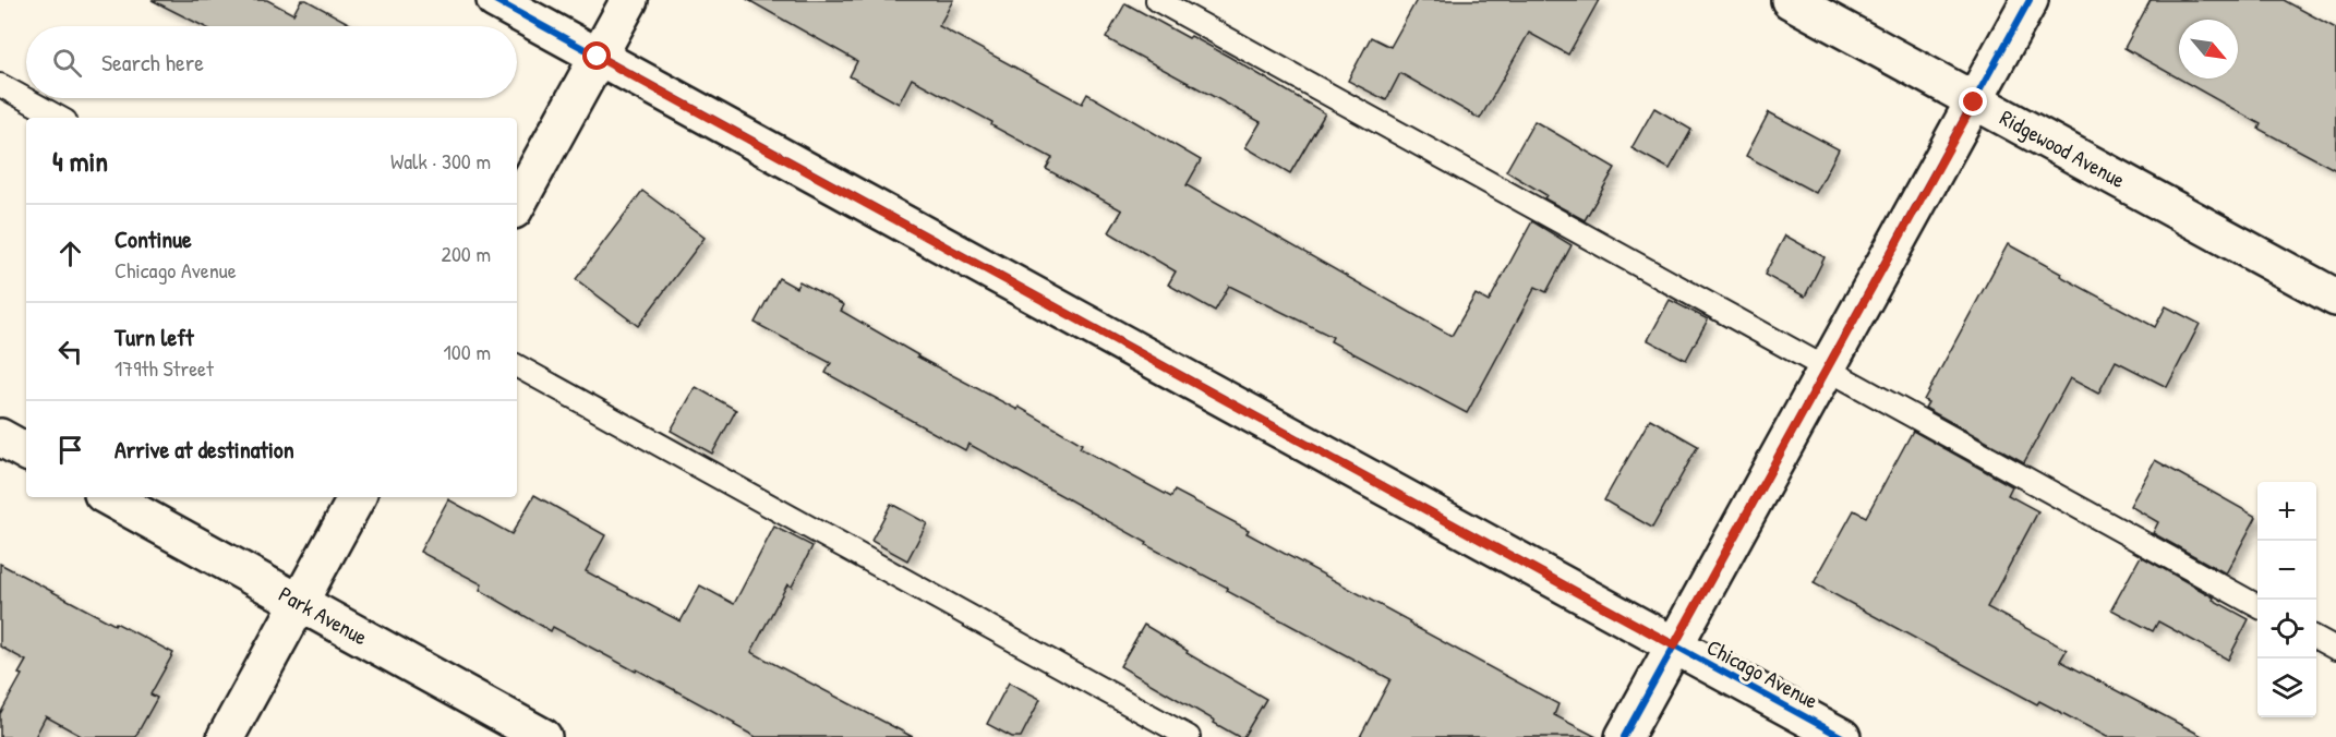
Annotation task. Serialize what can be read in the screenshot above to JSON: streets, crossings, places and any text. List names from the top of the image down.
{
  "streets": {
    "street": ["Ridgewood Avenue", "Park Avenue", "Chicago Avenue"]
  },
  "north": "bottom right",
  "page": {
    "search": "Search here",
    "heading": ["4 min", "Walk · 300 m"],
    "list": [
      ["Continue", "Chicago Avenue", "200 m"],
      ["Turn left", "179th Street", "100 m"],
      "Arrive at destination"
    ],
    "map_buttons": ["+", "−"]
  }
}
